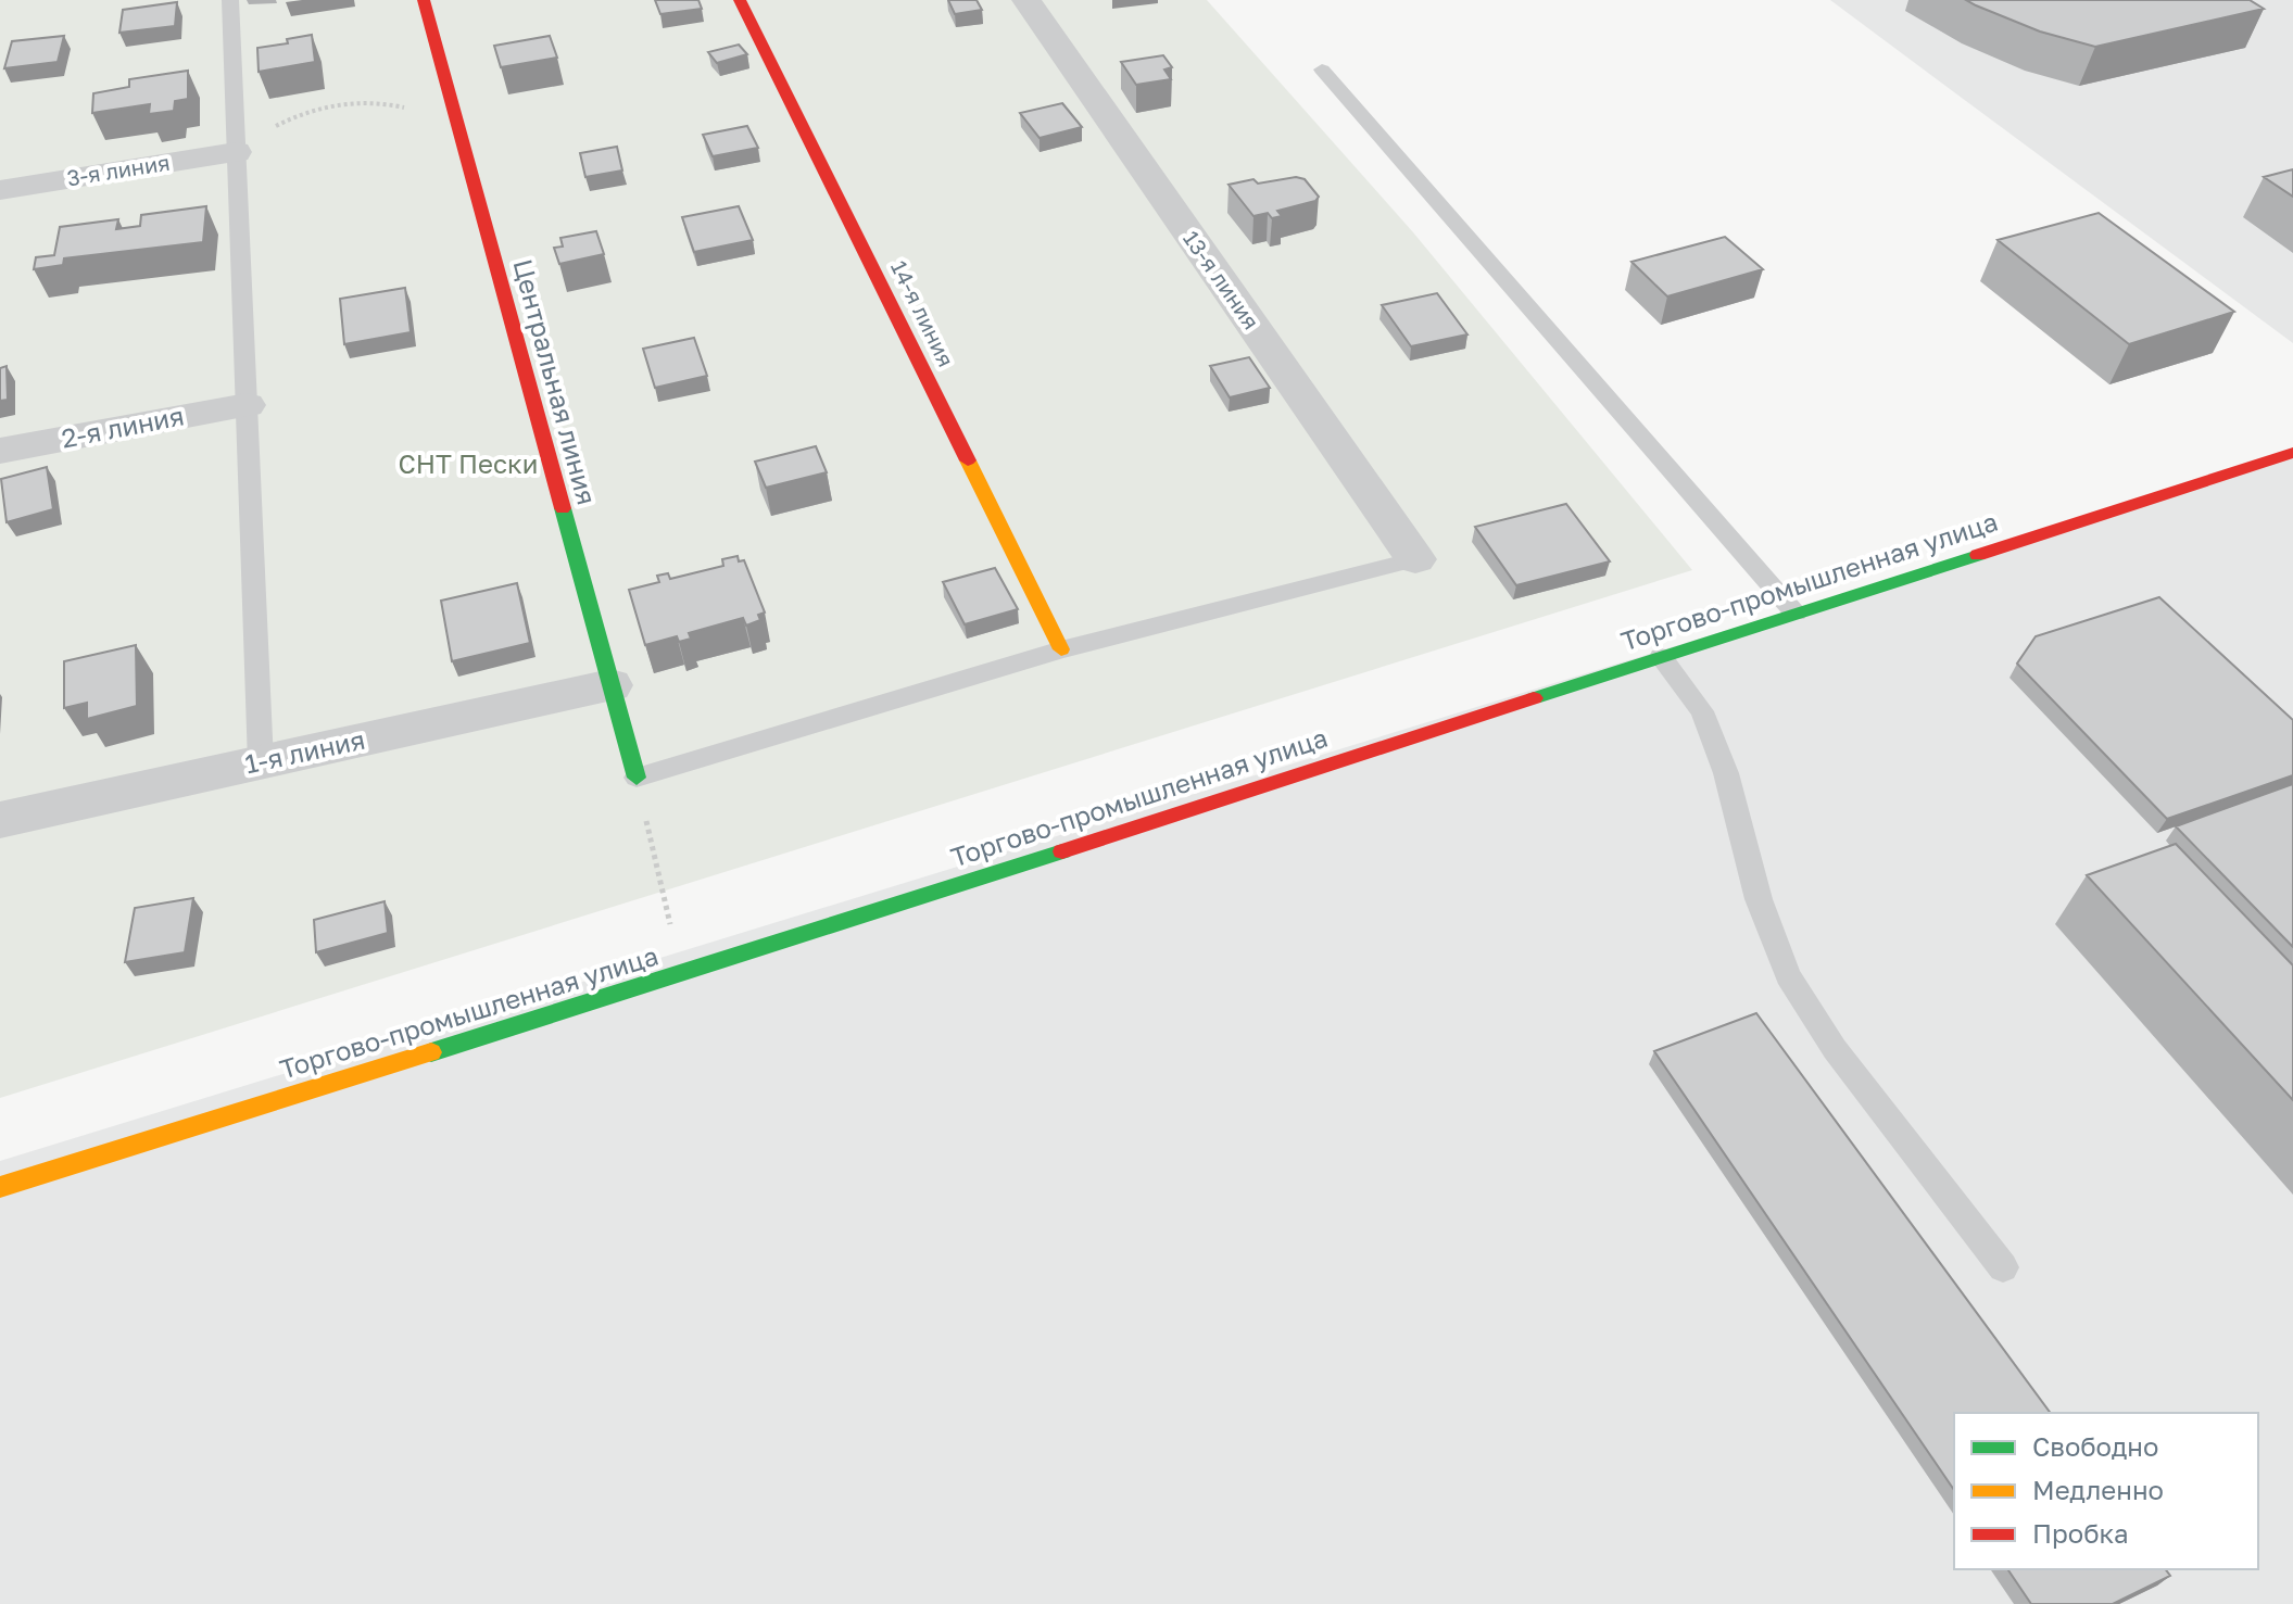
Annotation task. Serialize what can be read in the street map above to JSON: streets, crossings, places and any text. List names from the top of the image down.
{
  "streets": {
    "street": [
      "3-я линия",
      "13-я линия",
      "14-я линия",
      "Центральная линия",
      "2-я линия",
      "Торгово-промышленная улица",
      "1-я линия"
    ]
  },
  "crossings": [
    ["Центральная линия", "1-я линия"]
  ],
  "parks": ["СНТ Пески"],
  "legend": ["Свободно", "Медленно", "Пробка"]
}
